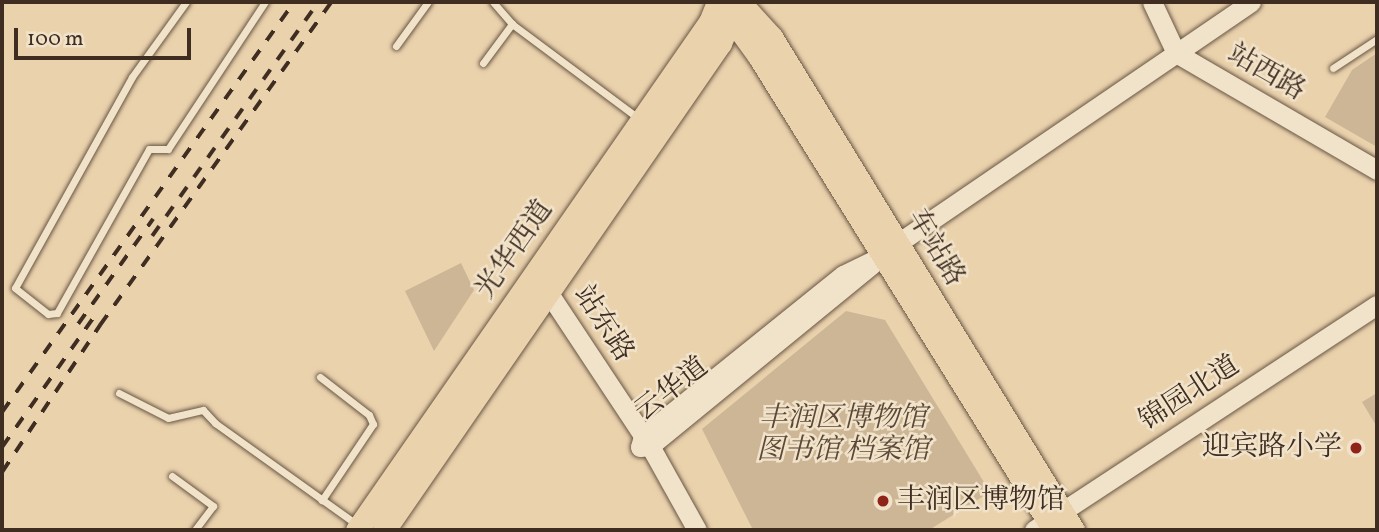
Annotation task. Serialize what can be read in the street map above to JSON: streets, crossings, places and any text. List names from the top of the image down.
{
  "streets": {
    "main road": ["车站路", "光华西道"],
    "street": [
      "站西路",
      "站东路",
      "云华道",
      "锦园北道"
    ]
  },
  "crossings": [
    ["站西路", "云华道"],
    ["车站路", "光华西道"],
    ["车站路", "云华道"],
    ["车站路", "锦园北道"],
    ["光华西道", "站东路"],
    ["站东路", "云华道"]
  ],
  "parks": ["丰润区博物馆 图书馆 档案馆"],
  "places": ["迎宾路小学", "丰润区博物馆"],
  "scale_bar": "100 m"
}
